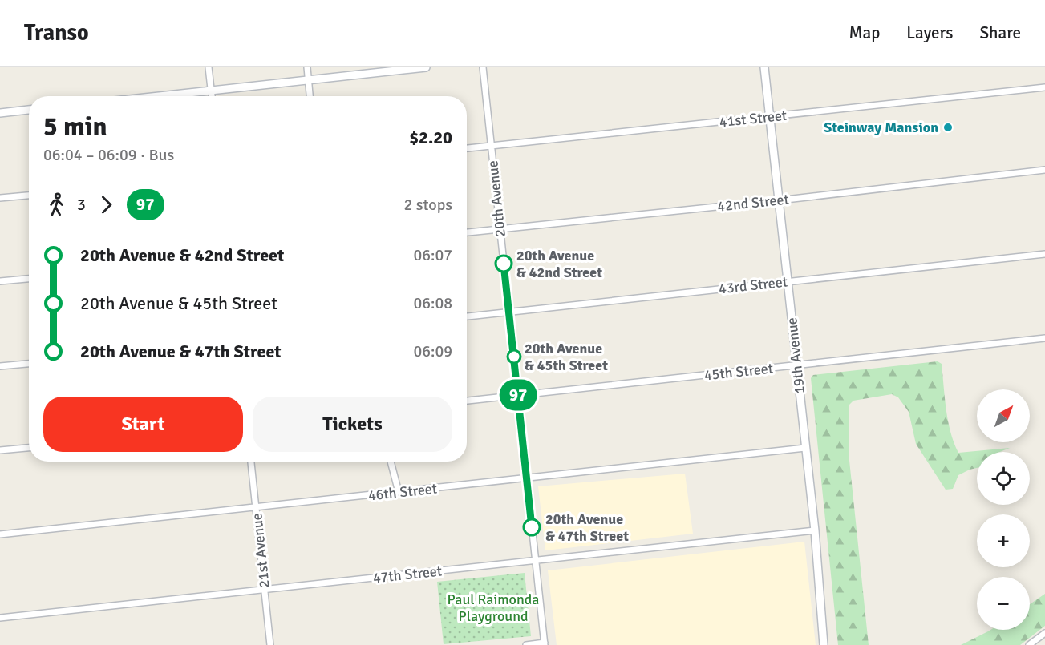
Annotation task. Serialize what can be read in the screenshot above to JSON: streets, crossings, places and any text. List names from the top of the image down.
{
  "streets": {
    "street": [
      "41st Street",
      "20th Avenue",
      "42nd Street",
      "43rd Street",
      "19th Avenue",
      "45th Street",
      "46th Street",
      "21st Avenue",
      "47th Street"
    ]
  },
  "crossings": [
    ["41st Street", "20th Avenue"],
    ["41st Street", "19th Avenue"],
    ["20th Avenue", "42nd Street"],
    ["20th Avenue", "43rd Street"],
    ["20th Avenue", "45th Street"],
    ["20th Avenue", "46th Street"],
    ["20th Avenue", "47th Street"],
    ["42nd Street", "19th Avenue"],
    ["43rd Street", "19th Avenue"],
    ["19th Avenue", "45th Street"],
    ["19th Avenue", "46th Street"],
    ["19th Avenue", "47th Street"],
    ["46th Street", "21st Avenue"],
    ["21st Avenue", "47th Street"]
  ],
  "parks": ["Paul Raimonda Playground"],
  "places": [
    "Steinway Mansion",
    "20th Avenue & 42nd Street",
    "20th Avenue & 45th Street",
    "20th Avenue & 47th Street"
  ],
  "lines": ["bus line 97"],
  "north": "top right",
  "page": {
    "header": "Transo",
    "nav": ["Map", "Layers", "Share"],
    "on_map": "97",
    "heading": ["5 min", "06:04 – 06:09 · Bus", "$2.20"],
    "legs": ["3", "97", "2 stops"],
    "list": [
      {
        "name": "20th Avenue & 42nd Street",
        "value": "06:07"
      },
      {
        "name": "20th Avenue & 45th Street",
        "value": "06:08"
      },
      {
        "name": "20th Avenue & 47th Street",
        "value": "06:09"
      }
    ],
    "buttons": ["Start", "Tickets"],
    "map_buttons": ["+", "−"]
  }
}
